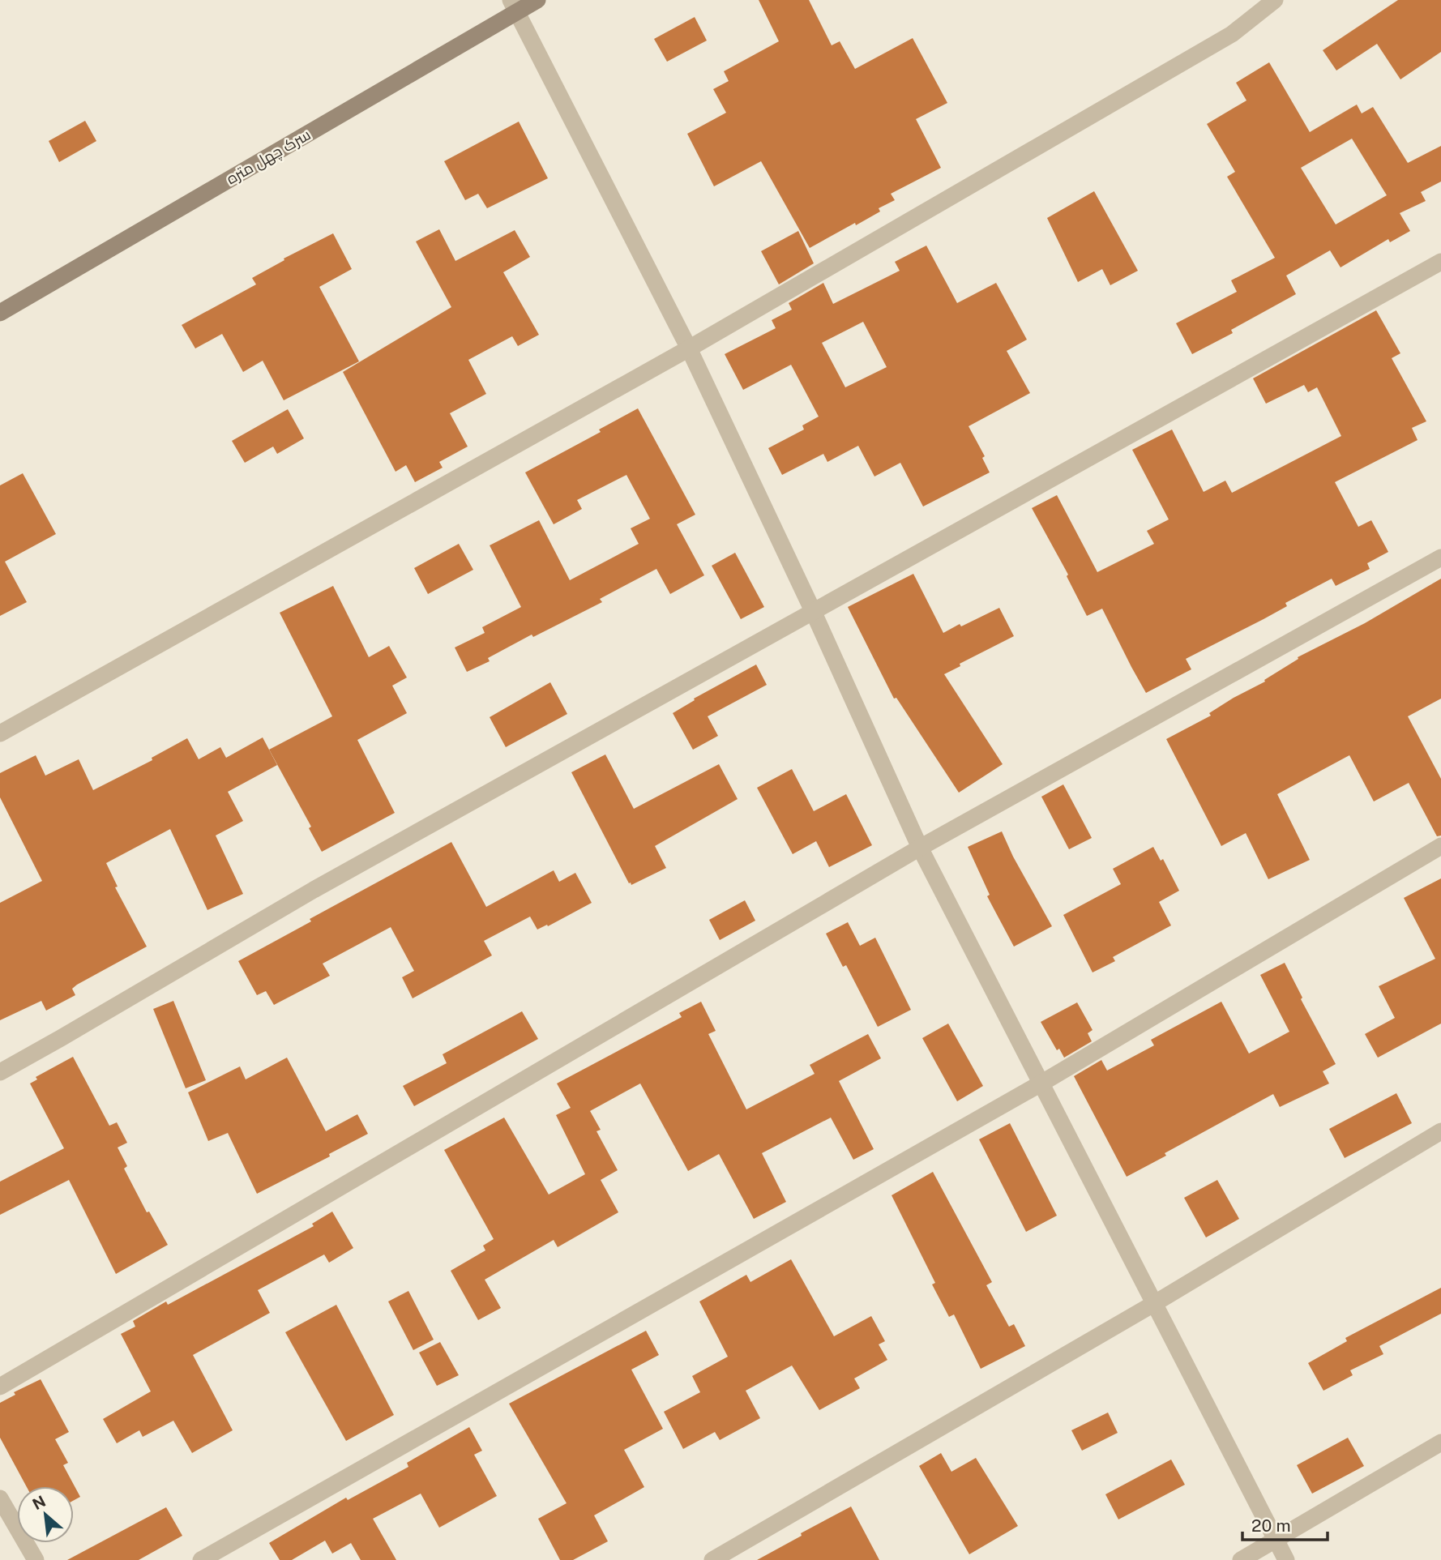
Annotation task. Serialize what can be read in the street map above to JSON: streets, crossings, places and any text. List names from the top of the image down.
{
  "streets": {
    "street": ["سرک چهل متره"]
  },
  "scale_bar": "20 m",
  "north": "top left"
}
